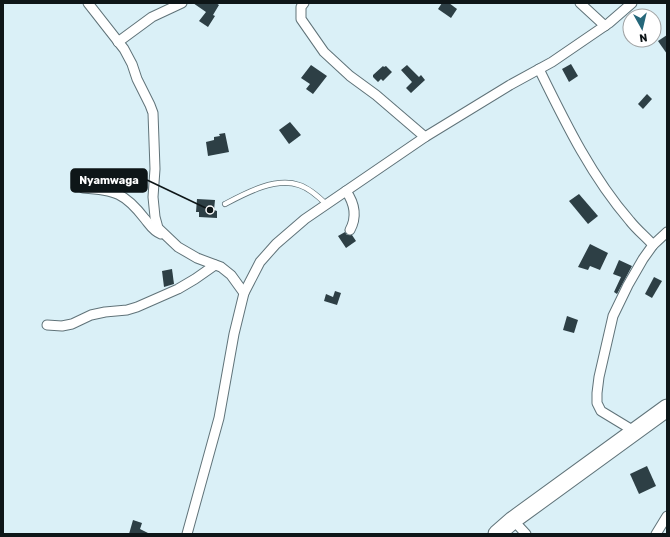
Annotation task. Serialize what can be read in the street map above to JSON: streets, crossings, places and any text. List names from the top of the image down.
{
  "places": ["Nyamwaga"],
  "north": "bottom"
}
